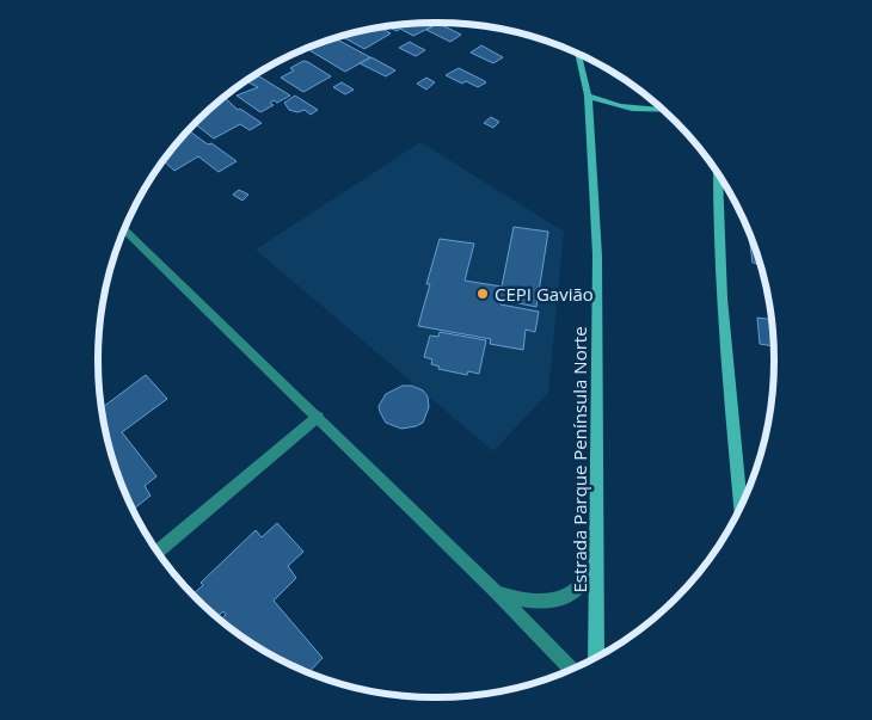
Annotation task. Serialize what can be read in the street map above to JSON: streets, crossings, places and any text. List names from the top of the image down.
{
  "streets": {
    "main road": ["Estrada Parque Península Norte"]
  },
  "places": ["CEPI Gavião"]
}
